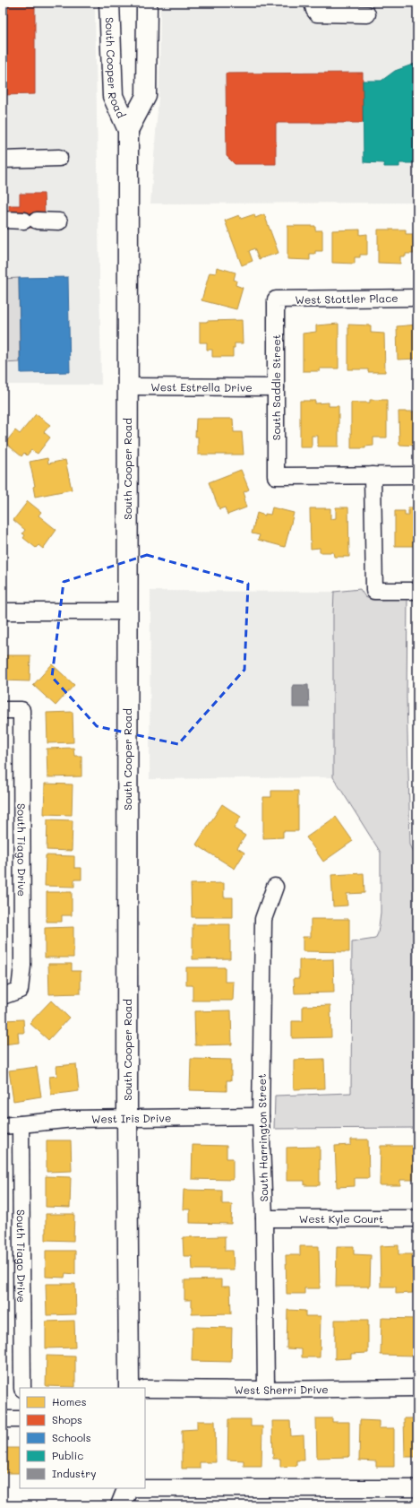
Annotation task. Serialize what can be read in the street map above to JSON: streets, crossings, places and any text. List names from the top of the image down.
{
  "streets": {
    "main road": ["South Cooper Road"],
    "street": [
      "West Stottler Place",
      "West Estrella Drive",
      "South Saddle Street",
      "South Tiago Drive",
      "West Iris Drive",
      "South Harrington Street",
      "West Kyle Court",
      "West Sherri Drive"
    ]
  },
  "crossings": [
    ["South Cooper Road", "West Estrella Drive"],
    ["South Cooper Road", "West Iris Drive"],
    ["West Stottler Place", "South Saddle Street"],
    ["West Estrella Drive", "South Saddle Street"],
    ["South Tiago Drive", "West Iris Drive"],
    ["West Iris Drive", "South Harrington Street"],
    ["South Harrington Street", "West Kyle Court"],
    ["South Harrington Street", "West Sherri Drive"]
  ],
  "legend": [
    "Homes",
    "Shops",
    "Schools",
    "Public",
    "Industry"
  ]
}
